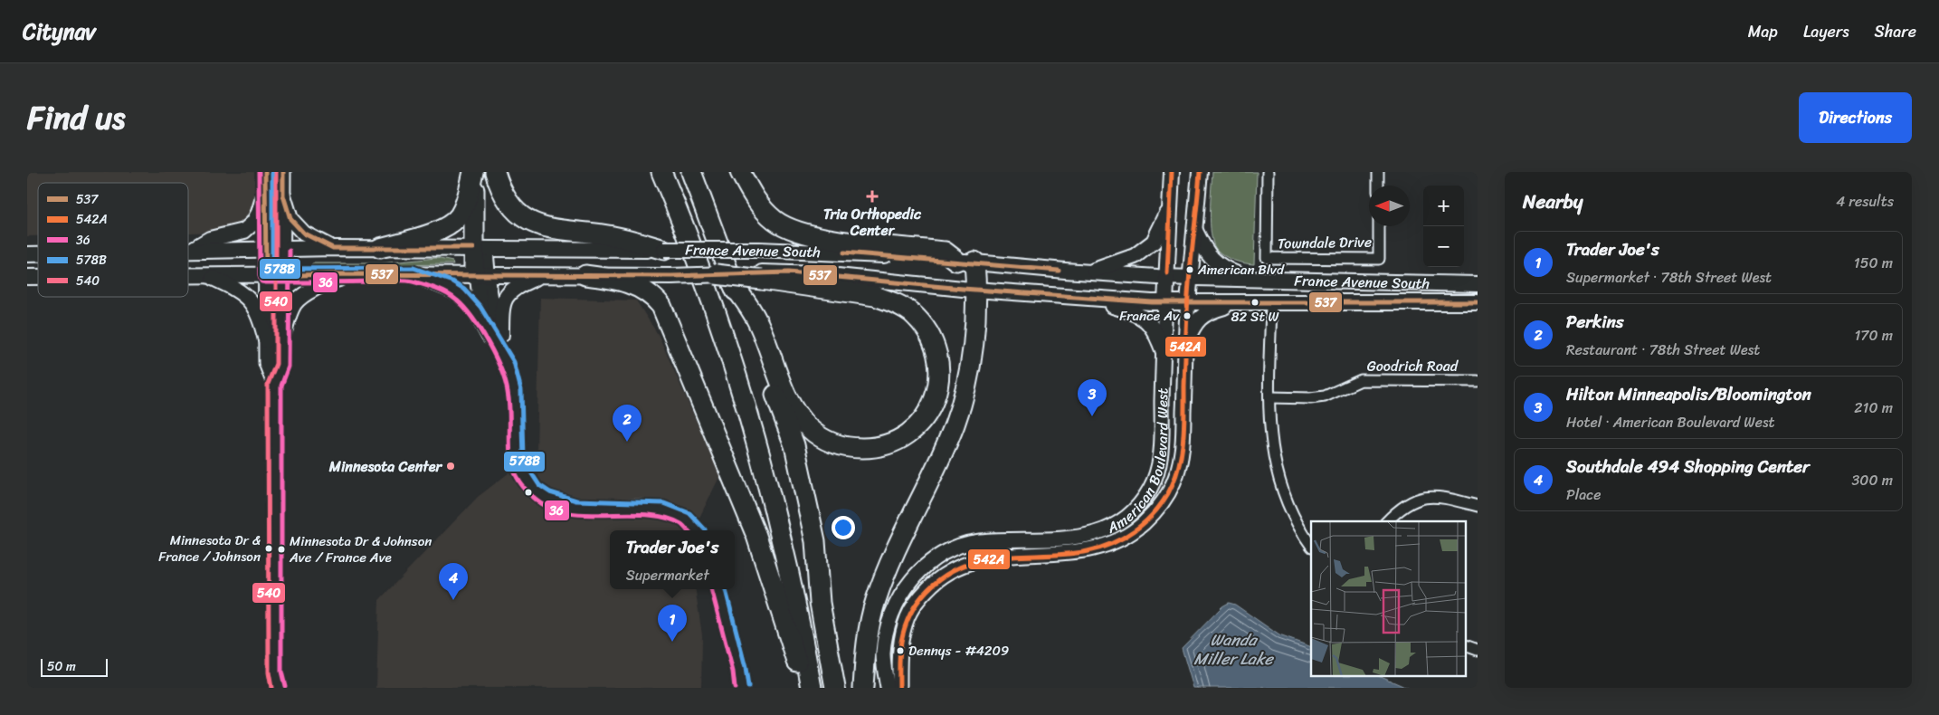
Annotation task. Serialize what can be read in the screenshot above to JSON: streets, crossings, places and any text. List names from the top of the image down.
{
  "streets": {
    "main road": ["France Avenue South", "American Boulevard West"],
    "street": ["Towndale Drive", "Goodrich Road"]
  },
  "crossings": [
    ["France Avenue South", "American Boulevard West"]
  ],
  "water": ["Wanda Miller Lake"],
  "places": {
    "health": ["Tria Orthopedic Center"],
    "other": [
      "American Blvd",
      "82 St W",
      "France Av",
      "Minnesota Center",
      "Minnesota Dr & France / Johnson",
      "Minnesota Dr & Johnson Ave / France Ave",
      "Dennys - #4209"
    ]
  },
  "lines": [
    "transit line 537",
    "transit line 542A",
    "transit line 36",
    "transit line 578B",
    "transit line 540"
  ],
  "legend": [
    "537",
    "542A",
    "36",
    "578B",
    "540"
  ],
  "scale_bar": "50 m",
  "north": "left",
  "page": {
    "header": "Citynav",
    "nav": ["Map", "Layers", "Share"],
    "title": "Find us",
    "buttons": "Directions",
    "heading": ["Nearby", "4 results"],
    "map_buttons": ["+", "−"],
    "list": [
      {
        "mark": "1",
        "name": "Trader Joe's",
        "note": "Supermarket · 78th Street West",
        "value": "150 m"
      },
      {
        "mark": "2",
        "name": "Perkins",
        "note": "Restaurant · 78th Street West",
        "value": "170 m"
      },
      {
        "mark": "3",
        "name": "Hilton Minneapolis/Bloomington",
        "note": "Hotel · American Boulevard West",
        "value": "210 m"
      },
      {
        "mark": "4",
        "name": "Southdale 494 Shopping Center",
        "note": "Place",
        "value": "300 m"
      }
    ],
    "pins": [
      "3",
      "2",
      "4",
      "1"
    ],
    "popup": ["Trader Joe's", "Supermarket"],
    "scale": "50 m"
  }
}
